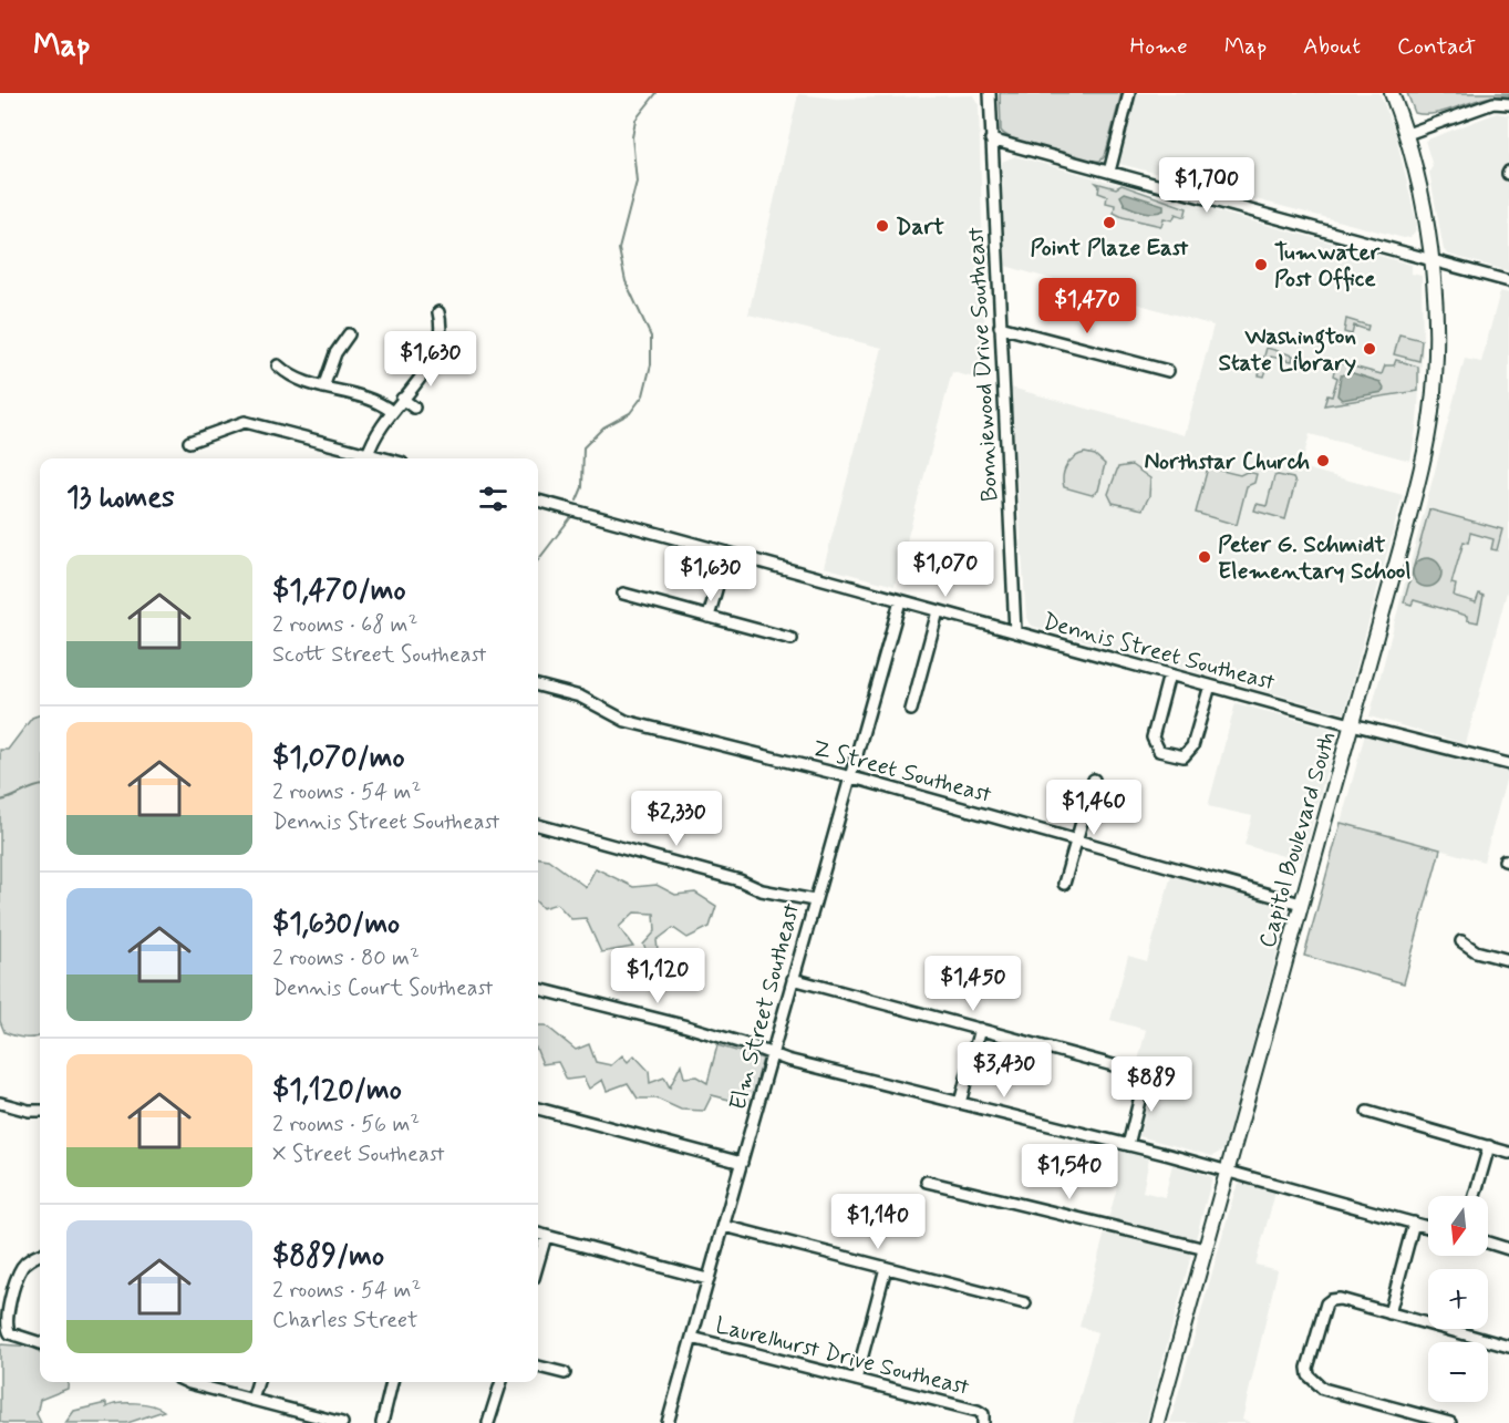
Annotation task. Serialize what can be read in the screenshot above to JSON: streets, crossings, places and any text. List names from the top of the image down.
{
  "streets": {
    "main road": ["Capitol Boulevard South"],
    "street": [
      "Bonniewood Drive Southeast",
      "Dennis Street Southeast",
      "Z Street Southeast",
      "Elm Street Southeast",
      "Laurelhurst Drive Southeast"
    ]
  },
  "crossings": [
    ["Bonniewood Drive Southeast", "Dennis Street Southeast"],
    ["Dennis Street Southeast", "Capitol Boulevard South"],
    ["Dennis Street Southeast", "Elm Street Southeast"],
    ["Z Street Southeast", "Capitol Boulevard South"],
    ["Z Street Southeast", "Elm Street Southeast"],
    ["Elm Street Southeast", "Laurelhurst Drive Southeast"]
  ],
  "places": [
    "Point Plaze East",
    "Dart",
    "Tumwater Post Office",
    "Washington State Library",
    "Northstar Church",
    "Peter G. Schmidt Elementary School"
  ],
  "north": "bottom",
  "page": {
    "header": "Map",
    "nav": [
      "Home",
      "Map",
      "About",
      "Contact"
    ],
    "price": [
      "$1,700",
      "$1,470",
      "$1,630",
      "$1,070",
      "$1,630",
      "$1,460",
      "$2,330",
      "$1,120",
      "$1,450",
      "$3,430",
      "$889",
      "$1,540",
      "$1,140"
    ],
    "heading": "13 homes",
    "list": [
      {
        "name": "$1,470/mo",
        "note": "2 rooms · 68 m² · Scott Street Southeast"
      },
      {
        "name": "$1,070/mo",
        "note": "2 rooms · 54 m² · Dennis Street Southeast"
      },
      {
        "name": "$1,630/mo",
        "note": "2 rooms · 80 m² · Dennis Court Southeast"
      },
      {
        "name": "$1,120/mo",
        "note": "2 rooms · 56 m² · X Street Southeast"
      },
      {
        "name": "$889/mo",
        "note": "2 rooms · 54 m² · Charles Street"
      }
    ],
    "map_buttons": ["+", "−"]
  }
}
